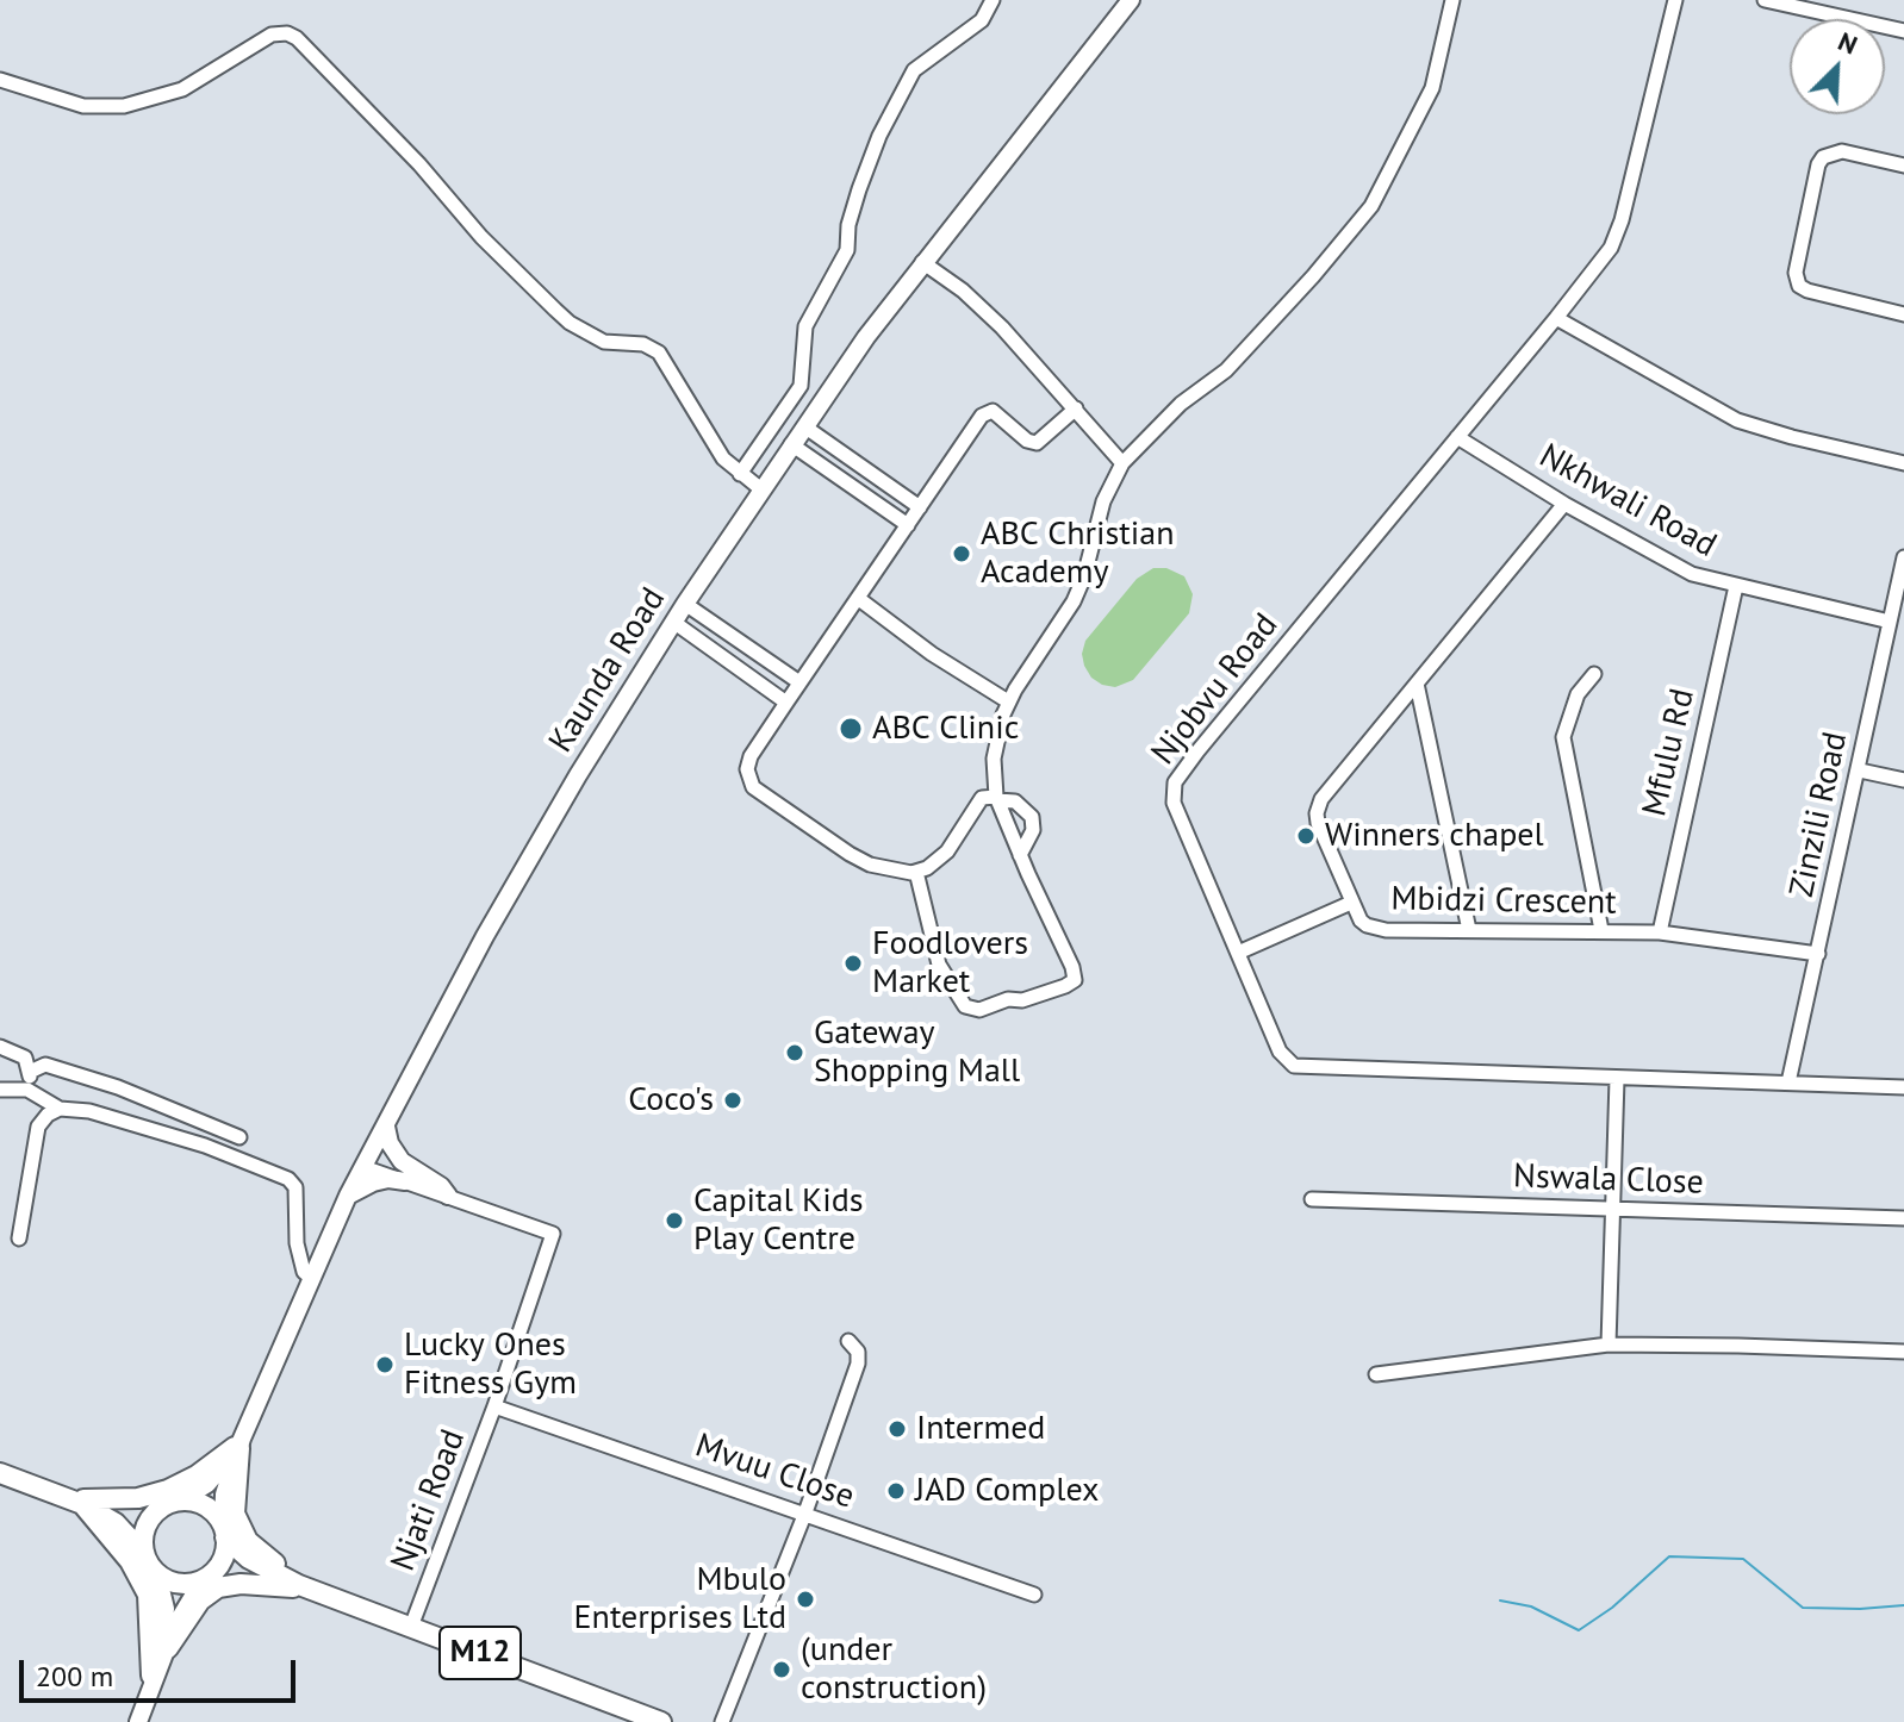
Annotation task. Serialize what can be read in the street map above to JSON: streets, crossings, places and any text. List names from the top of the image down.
{
  "streets": {
    "highway": ["M12"],
    "main road": ["Kaunda Road"],
    "street": [
      "Nkhwali Road",
      "Njobvu Road",
      "Mfulu Rd",
      "Zinzili Road",
      "Mbidzi Crescent",
      "Nswala Close",
      "Mvuu Close",
      "Njati Road"
    ]
  },
  "crossings": [
    ["Nkhwali Road", "Njobvu Road"],
    ["Nkhwali Road", "Mfulu Rd"],
    ["Nkhwali Road", "Zinzili Road"],
    ["Nkhwali Road", "Mbidzi Crescent"],
    ["Kaunda Road", "M12"],
    ["Njobvu Road", "Zinzili Road"],
    ["Mfulu Rd", "Mbidzi Crescent"],
    ["Zinzili Road", "Mbidzi Crescent"],
    ["Mvuu Close", "Njati Road"],
    ["Njati Road", "M12"]
  ],
  "places": [
    "ABC Christian Academy",
    "ABC Clinic",
    "Winners chapel",
    "Foodlovers Market",
    "Gateway Shopping Mall",
    "Coco's",
    "Capital Kids Play Centre",
    "Lucky Ones Fitness Gym",
    "Intermed",
    "JAD Complex",
    "Mbulo Enterprises Ltd",
    "(under construction)"
  ],
  "scale_bar": "200 m",
  "north": "top right"
}
